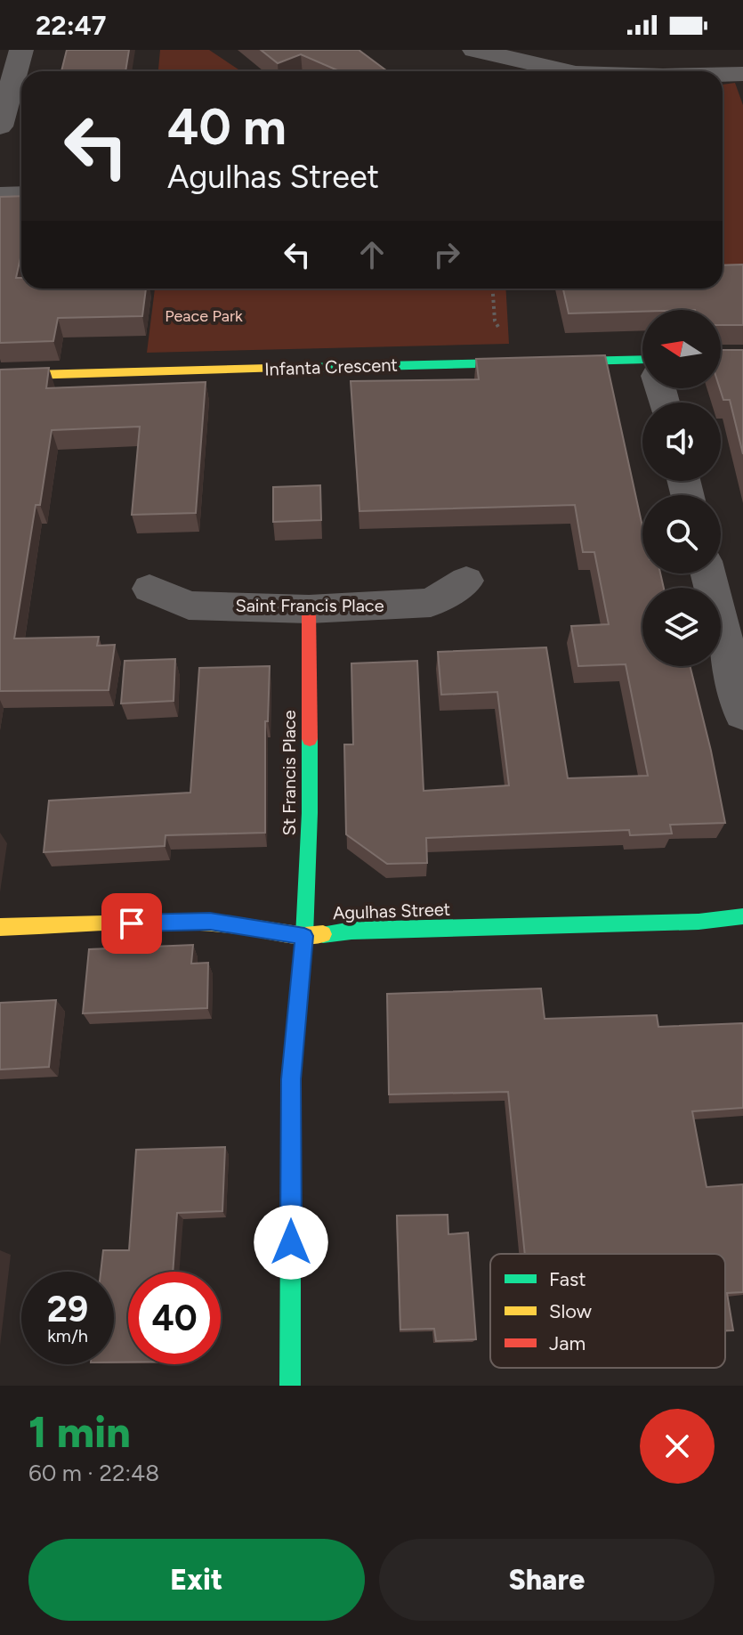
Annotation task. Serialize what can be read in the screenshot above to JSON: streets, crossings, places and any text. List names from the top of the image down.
{
  "streets": {
    "street": [
      "Infanta Crescent",
      "Saint Francis Place",
      "St Francis Place",
      "Agulhas Street"
    ]
  },
  "crossings": [
    ["Saint Francis Place", "St Francis Place"],
    ["St Francis Place", "Agulhas Street"]
  ],
  "parks": ["Peace Park"],
  "legend": ["Fast", "Slow", "Jam"],
  "north": "left",
  "page": {
    "status": "22:47",
    "turn": ["40 m", "Agulhas Street"],
    "speed": "29 km/h",
    "limit": "40",
    "heading": ["1 min", "60 m · 22:48"],
    "buttons": ["Exit", "Share"]
  }
}
